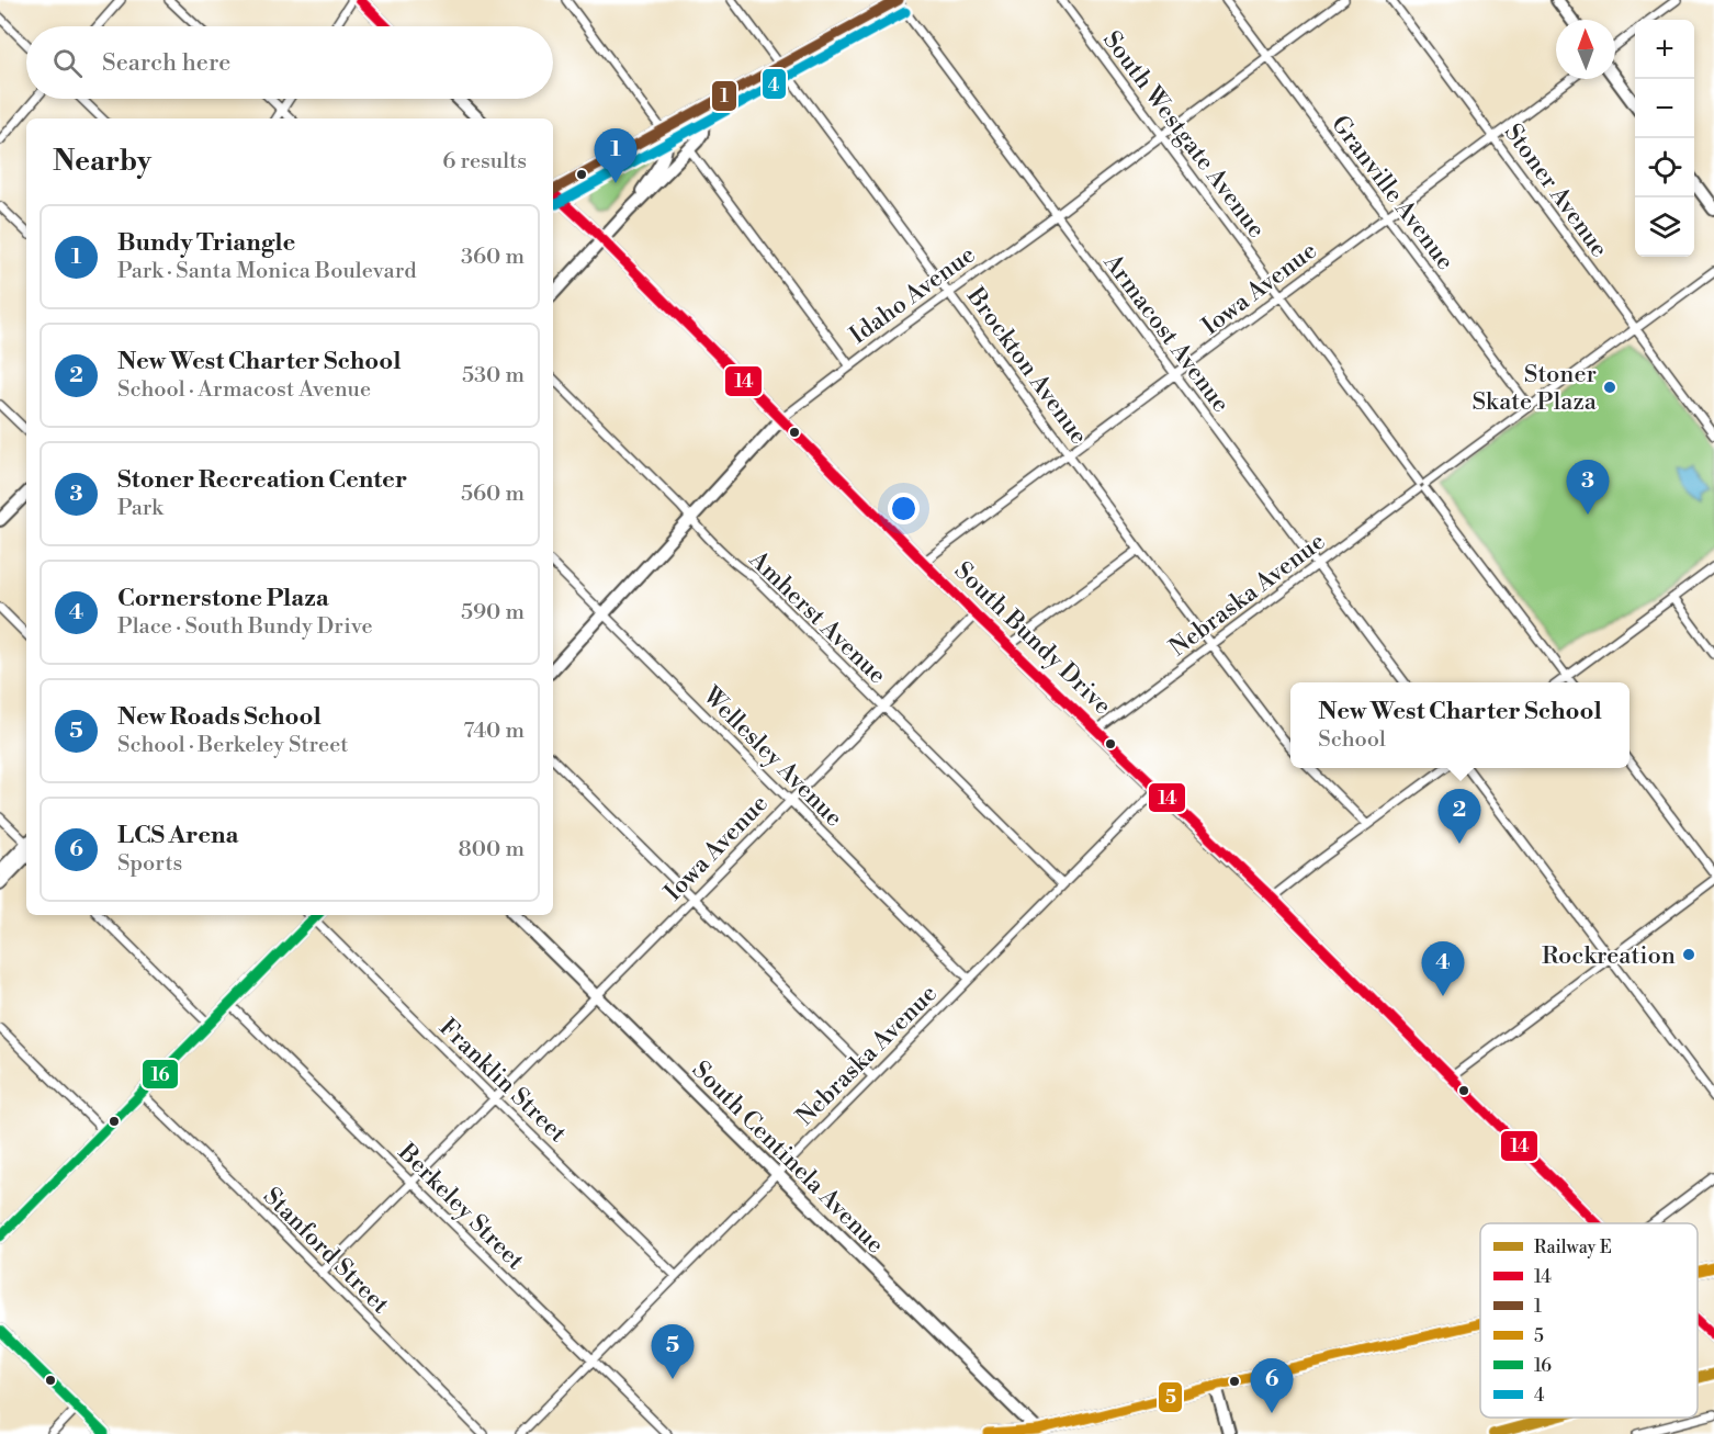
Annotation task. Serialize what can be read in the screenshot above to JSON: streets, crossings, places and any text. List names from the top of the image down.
{
  "streets": {
    "main road": ["Idaho Avenue", "South Bundy Drive", "South Centinela Avenue"],
    "street": [
      "South Westgate Avenue",
      "Stoner Avenue",
      "Granville Avenue",
      "Iowa Avenue",
      "Armacost Avenue",
      "Brockton Avenue",
      "Nebraska Avenue",
      "Amherst Avenue",
      "Wellesley Avenue",
      "Franklin Street",
      "Berkeley Street",
      "Stanford Street"
    ]
  },
  "crossings": [
    ["South Westgate Avenue", "Iowa Avenue"],
    ["South Westgate Avenue", "Idaho Avenue"],
    ["South Westgate Avenue", "Nebraska Avenue"],
    ["Stoner Avenue", "Iowa Avenue"],
    ["Stoner Avenue", "Nebraska Avenue"],
    ["Granville Avenue", "Iowa Avenue"],
    ["Granville Avenue", "Idaho Avenue"],
    ["Granville Avenue", "Nebraska Avenue"],
    ["Iowa Avenue", "Armacost Avenue"],
    ["Iowa Avenue", "Brockton Avenue"],
    ["Iowa Avenue", "Amherst Avenue"],
    ["Iowa Avenue", "South Bundy Drive"],
    ["Iowa Avenue", "Wellesley Avenue"],
    ["Iowa Avenue", "Franklin Street"],
    ["Iowa Avenue", "South Centinela Avenue"],
    ["Iowa Avenue", "Berkeley Street"],
    ["Iowa Avenue", "Stanford Street"],
    ["Idaho Avenue", "Armacost Avenue"],
    ["Idaho Avenue", "Brockton Avenue"],
    ["Idaho Avenue", "Amherst Avenue"],
    ["Idaho Avenue", "South Bundy Drive"],
    ["Idaho Avenue", "Wellesley Avenue"],
    ["Armacost Avenue", "Nebraska Avenue"],
    ["Brockton Avenue", "Nebraska Avenue"],
    ["Nebraska Avenue", "Amherst Avenue"],
    ["Nebraska Avenue", "South Bundy Drive"],
    ["Nebraska Avenue", "Wellesley Avenue"],
    ["Nebraska Avenue", "Franklin Street"],
    ["Nebraska Avenue", "South Centinela Avenue"],
    ["Nebraska Avenue", "Berkeley Street"]
  ],
  "places": ["Stoner Skate Plaza", "Rockreation"],
  "lines": [
    "transit line 14",
    "transit line 1",
    "transit line 4",
    "transit line 16",
    "transit line 5",
    "rail line E"
  ],
  "legend": [
    "Railway E",
    "14",
    "1",
    "5",
    "16",
    "4"
  ],
  "north": "top",
  "page": {
    "map_buttons": ["+", "−"],
    "search": "Search here",
    "heading": ["Nearby", "6 results"],
    "pins": [
      "1",
      "3",
      "2",
      "4",
      "5",
      "6"
    ],
    "list": [
      {
        "mark": "1",
        "name": "Bundy Triangle",
        "note": "Park · Santa Monica Boulevard",
        "value": "360 m"
      },
      {
        "mark": "2",
        "name": "New West Charter School",
        "note": "School · Armacost Avenue",
        "value": "530 m"
      },
      {
        "mark": "3",
        "name": "Stoner Recreation Center",
        "note": "Park",
        "value": "560 m"
      },
      {
        "mark": "4",
        "name": "Cornerstone Plaza",
        "note": "Place · South Bundy Drive",
        "value": "590 m"
      },
      {
        "mark": "5",
        "name": "New Roads School",
        "note": "School · Berkeley Street",
        "value": "740 m"
      },
      {
        "mark": "6",
        "name": "LCS Arena",
        "note": "Sports",
        "value": "800 m"
      }
    ],
    "popup": ["New West Charter School", "School"]
  }
}
